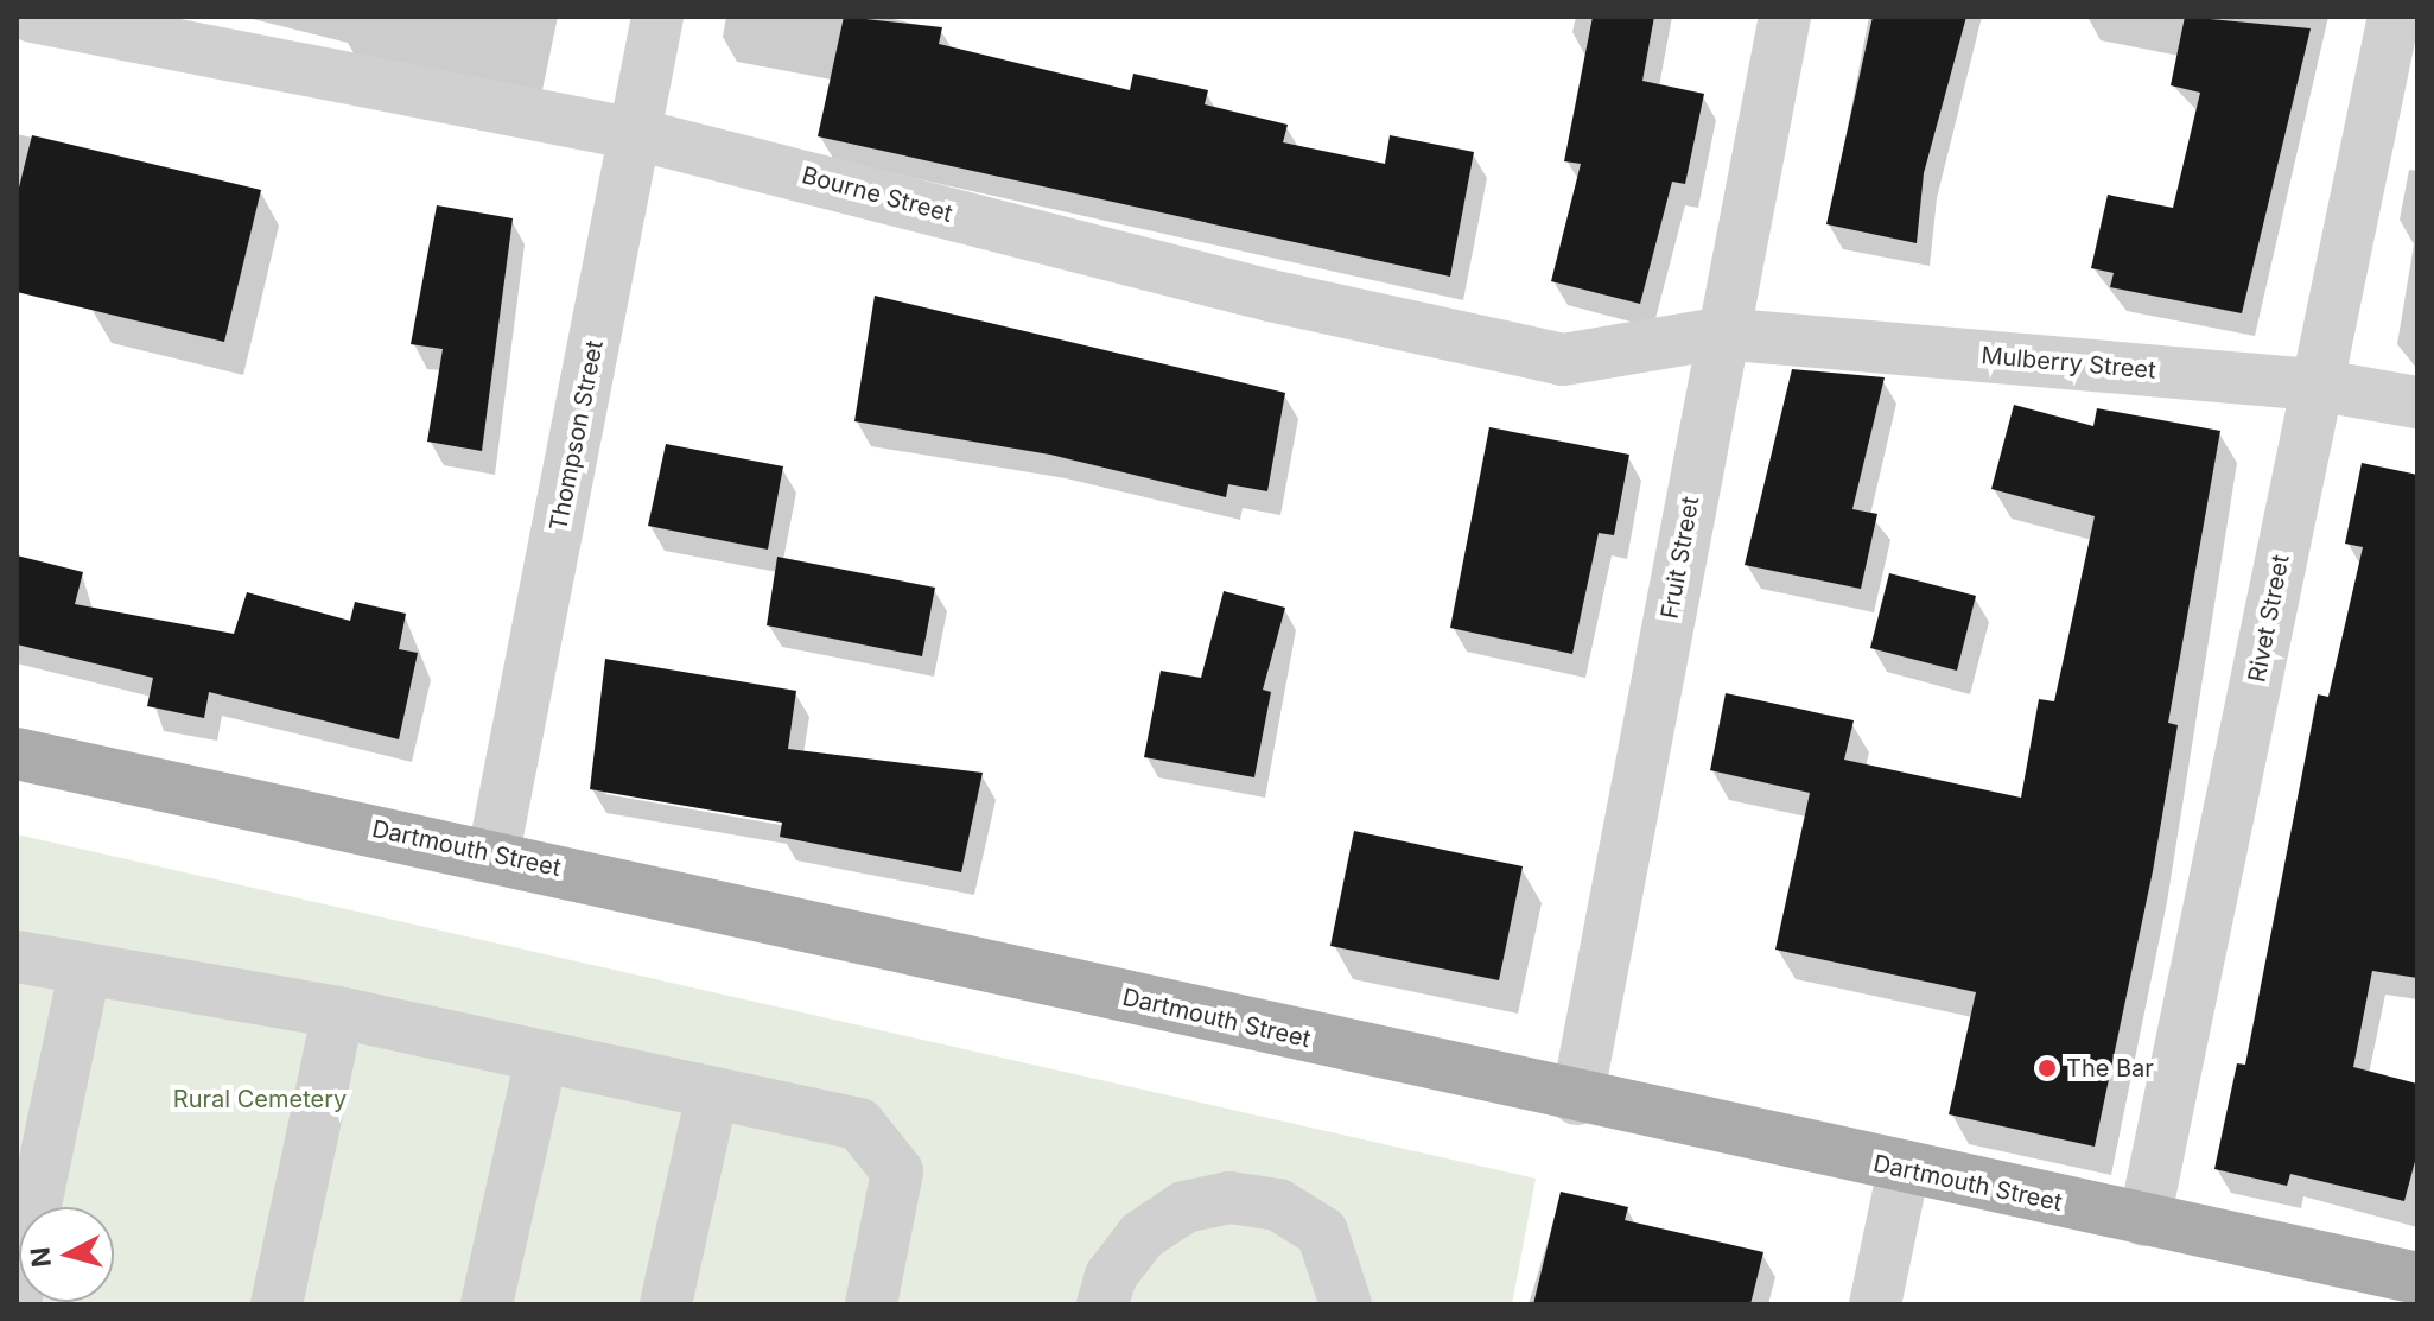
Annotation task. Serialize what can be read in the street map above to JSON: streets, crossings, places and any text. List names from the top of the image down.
{
  "streets": {
    "main road": ["Dartmouth Street"],
    "street": [
      "Bourne Street",
      "Mulberry Street",
      "Thompson Street",
      "Fruit Street",
      "Rivet Street"
    ]
  },
  "crossings": [
    ["Bourne Street", "Mulberry Street"],
    ["Bourne Street", "Thompson Street"],
    ["Bourne Street", "Fruit Street"],
    ["Mulberry Street", "Fruit Street"],
    ["Mulberry Street", "Rivet Street"],
    ["Thompson Street", "Dartmouth Street"],
    ["Fruit Street", "Dartmouth Street"],
    ["Rivet Street", "Dartmouth Street"]
  ],
  "parks": ["Rural Cemetery"],
  "places": ["The Bar"],
  "north": "left"
}
